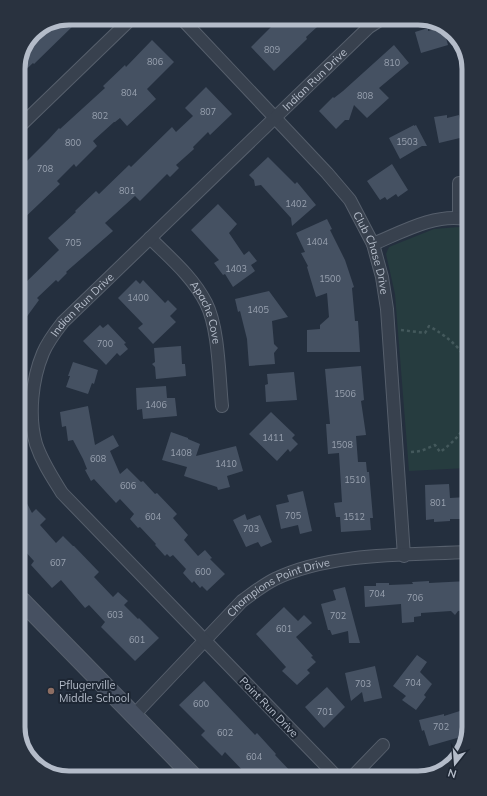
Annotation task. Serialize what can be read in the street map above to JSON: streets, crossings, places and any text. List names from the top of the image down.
{
  "streets": {
    "street": [
      "Indian Run Drive",
      "Club Chase Drive",
      "Apache Cove",
      "Champions Point Drive",
      "Point Run Drive"
    ]
  },
  "crossings": [
    ["Indian Run Drive", "Club Chase Drive"],
    ["Indian Run Drive", "Apache Cove"],
    ["Indian Run Drive", "Champions Point Drive"],
    ["Indian Run Drive", "Point Run Drive"],
    ["Club Chase Drive", "Champions Point Drive"],
    ["Champions Point Drive", "Point Run Drive"]
  ],
  "places": ["Pflugerville Middle School"],
  "house_numbers": [
    "809",
    "806",
    "810",
    "804",
    "808",
    "807",
    "802",
    "1503",
    "800",
    "708",
    "801",
    "1402",
    "1404",
    "705",
    "1403",
    "1500",
    "1400",
    "1405",
    "700",
    "1506",
    "1406",
    "1411",
    "1508",
    "1408",
    "608",
    "1410",
    "1510",
    "606",
    "801",
    "705",
    "604",
    "1512",
    "703",
    "607",
    "600",
    "704",
    "706",
    "603",
    "702",
    "601",
    "601",
    "704",
    "703",
    "600",
    "701",
    "702",
    "602",
    "604"
  ],
  "north": "bottom"
}
